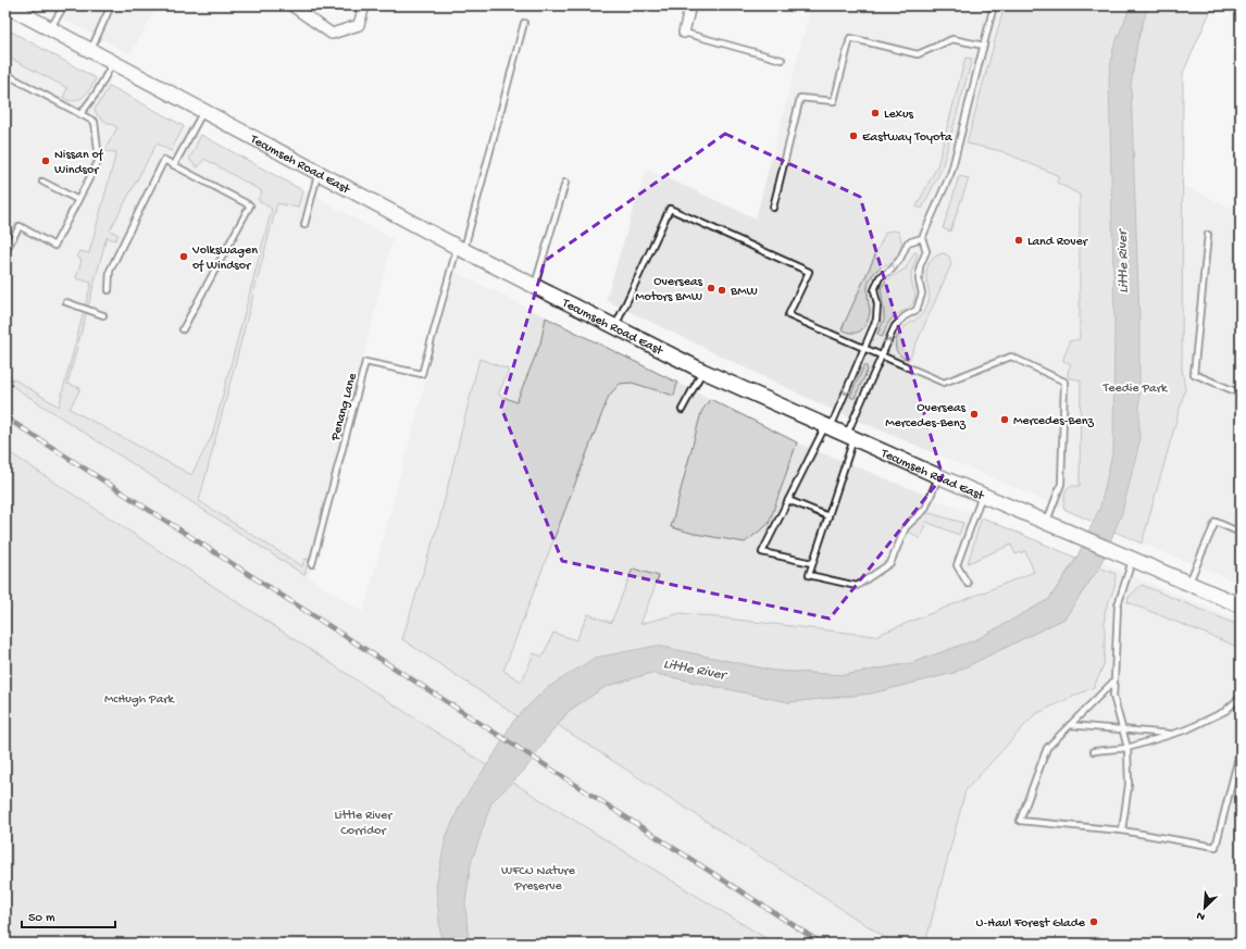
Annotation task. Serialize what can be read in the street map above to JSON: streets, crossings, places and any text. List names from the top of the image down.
{
  "streets": {
    "main road": ["Tecumseh Road East"],
    "lane": ["Penang Lane"]
  },
  "crossings": [
    ["Tecumseh Road East", "Penang Lane"]
  ],
  "water": ["Little River"],
  "parks": [
    "Teedie Park",
    "McHugh Park",
    "Little River Corridor",
    "WFCU Nature Preserve"
  ],
  "places": [
    "Lexus",
    "Eastway Toyota",
    "Nissan of Windsor",
    "Land Rover",
    "Volkswagen of Windsor",
    "Overseas Motors BMW",
    "BMW",
    "Overseas Mercedes-Benz",
    "Mercedes-Benz",
    "U-Haul Forest Glade"
  ],
  "scale_bar": "50 m",
  "north": "bottom left"
}
